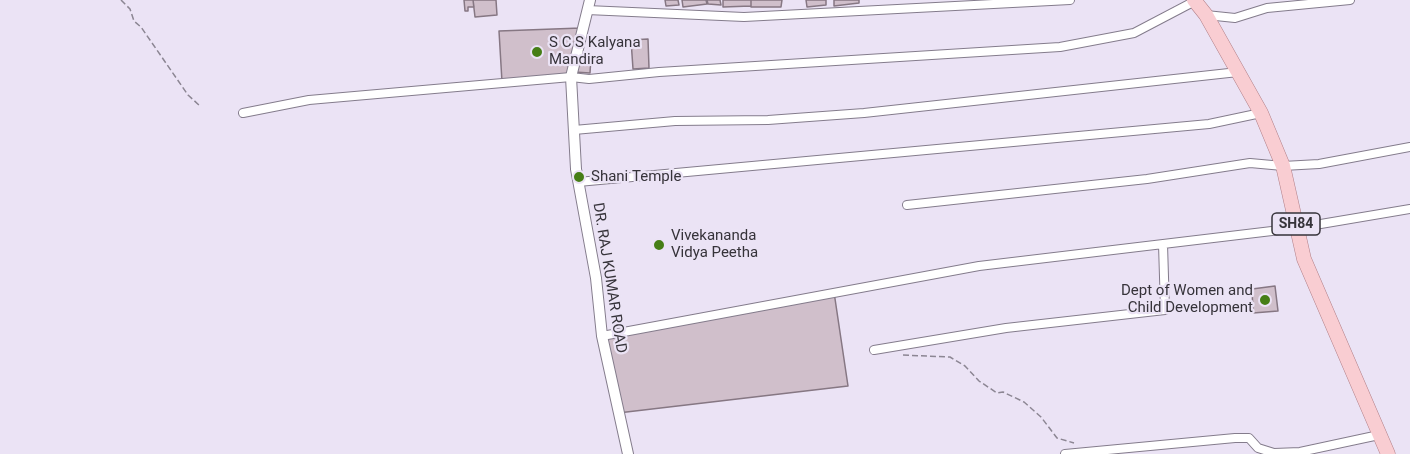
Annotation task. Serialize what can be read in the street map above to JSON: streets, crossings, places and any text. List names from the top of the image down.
{
  "streets": {
    "main road": ["SH84"],
    "street": ["DR. RAJ KUMAR ROAD"]
  },
  "places": [
    "S C S Kalyana Mandira",
    "Shani Temple",
    "Vivekananda Vidya Peetha",
    "Dept of Women and Child Development"
  ]
}
